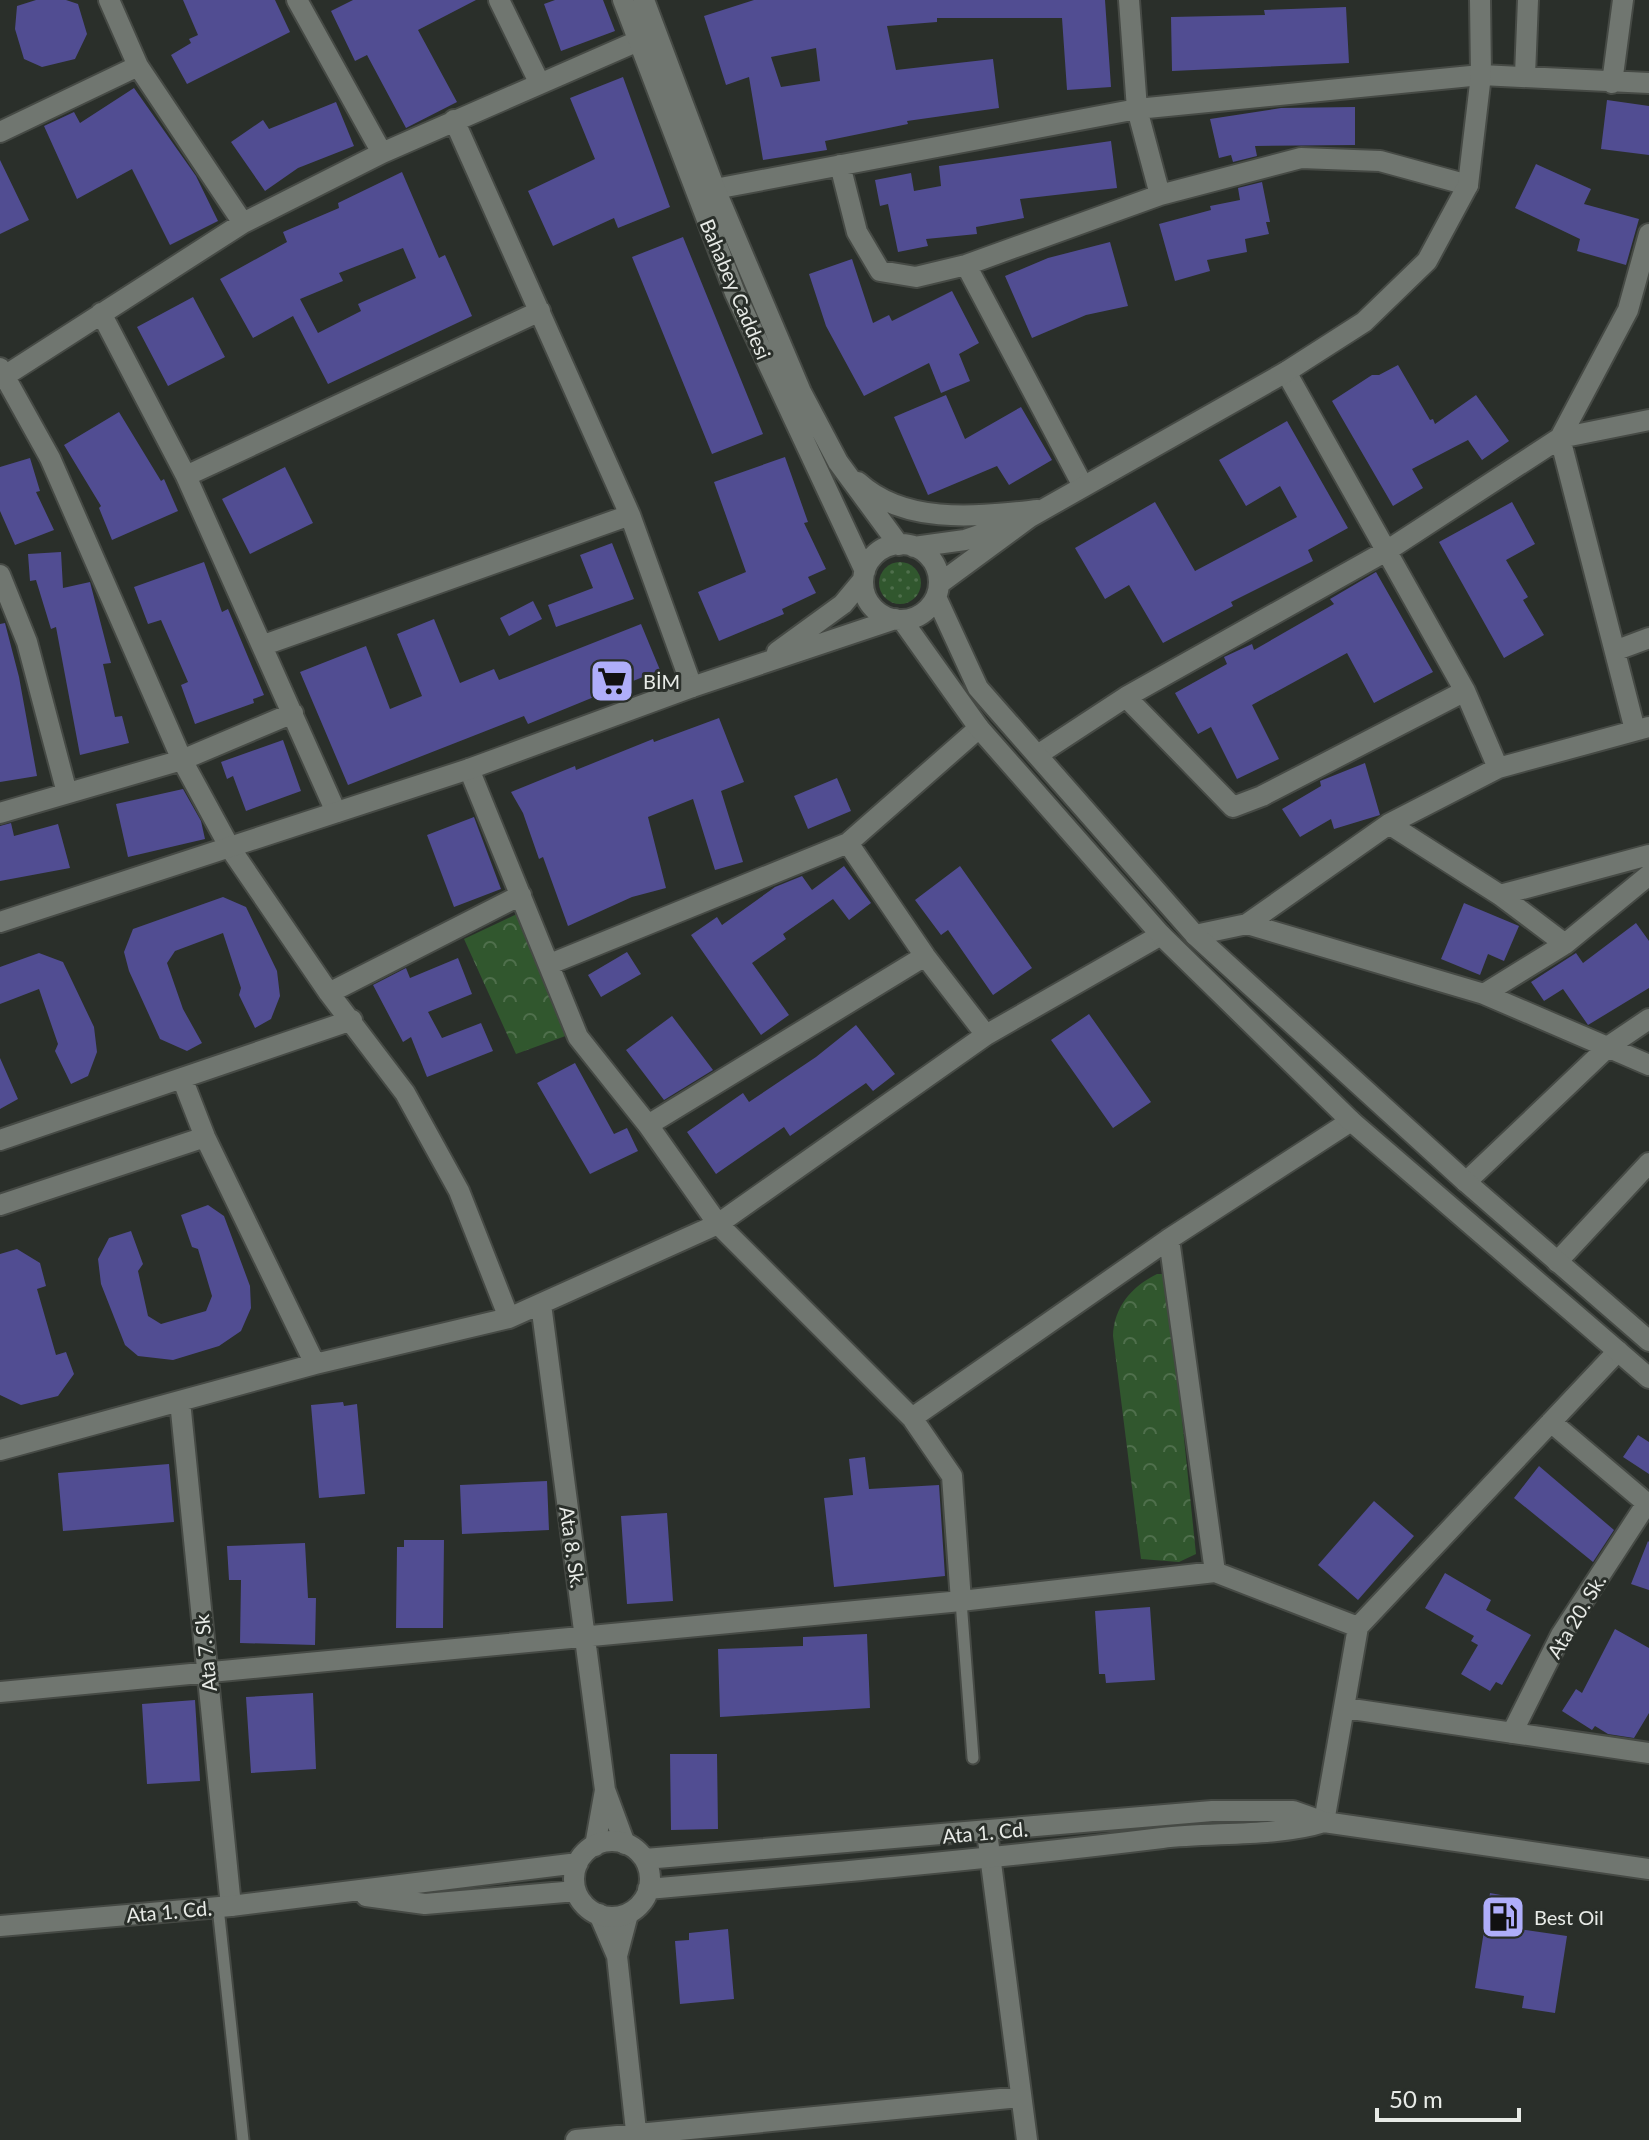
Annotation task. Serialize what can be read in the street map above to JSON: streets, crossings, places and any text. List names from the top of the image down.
{
  "streets": {
    "street": [
      "Bahabey Caddesi",
      "Ata 8. Sk.",
      "Ata 20. Sk.",
      "Ata 7. Sk",
      "Ata 1. Cd."
    ]
  },
  "crossings": [
    ["Ata 7. Sk", "Ata 1. Cd."]
  ],
  "places": {
    "supermarket": ["BİM"],
    "fuel station": ["Best Oil"]
  },
  "scale_bar": "50 m"
}
